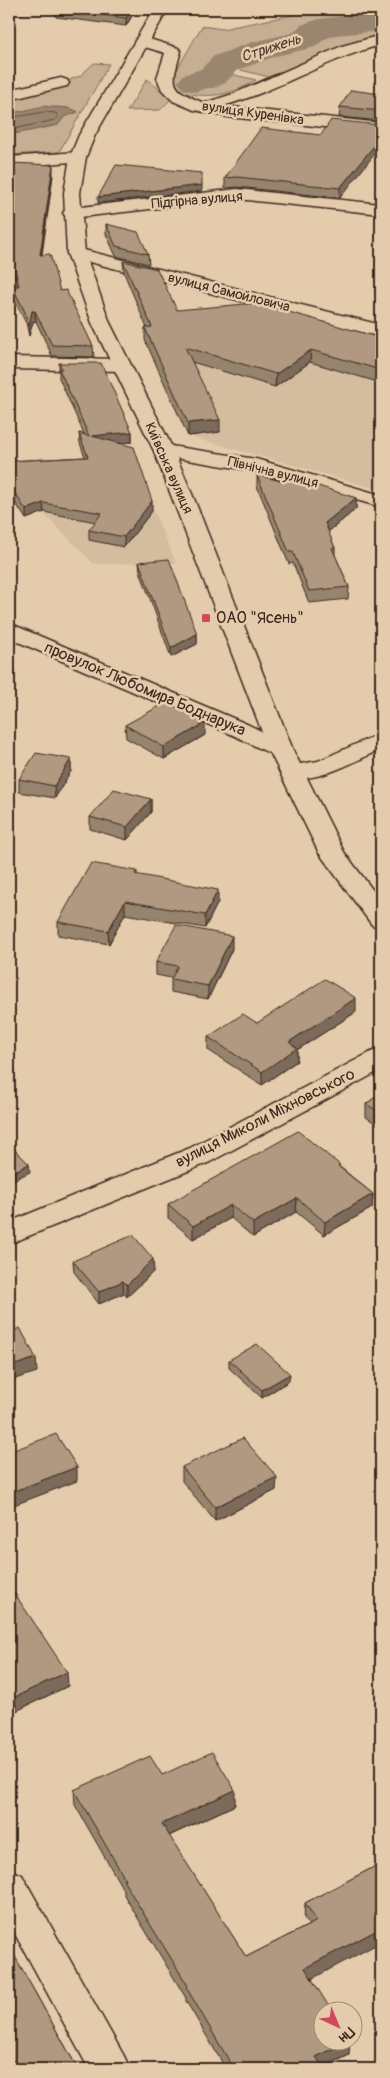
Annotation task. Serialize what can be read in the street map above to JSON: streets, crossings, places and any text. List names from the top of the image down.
{
  "streets": {
    "street": [
      "вулиця Куренівка",
      "Підгірна вулиця",
      "вулиця Самойловича",
      "Київська вулиця",
      "Північна вулиця",
      "провулок Любомира Боднарука",
      "вулиця Миколи Міхновського"
    ]
  },
  "crossings": [
    ["вулиця Куренівка", "Київська вулиця"],
    ["Підгірна вулиця", "Київська вулиця"],
    ["вулиця Самойловича", "Київська вулиця"],
    ["Київська вулиця", "Північна вулиця"],
    ["Київська вулиця", "провулок Любомира Боднарука"]
  ],
  "water": ["Стрижень"],
  "places": {
    "transit": ["ОАО \"Ясень\""]
  },
  "north": "bottom right"
}
